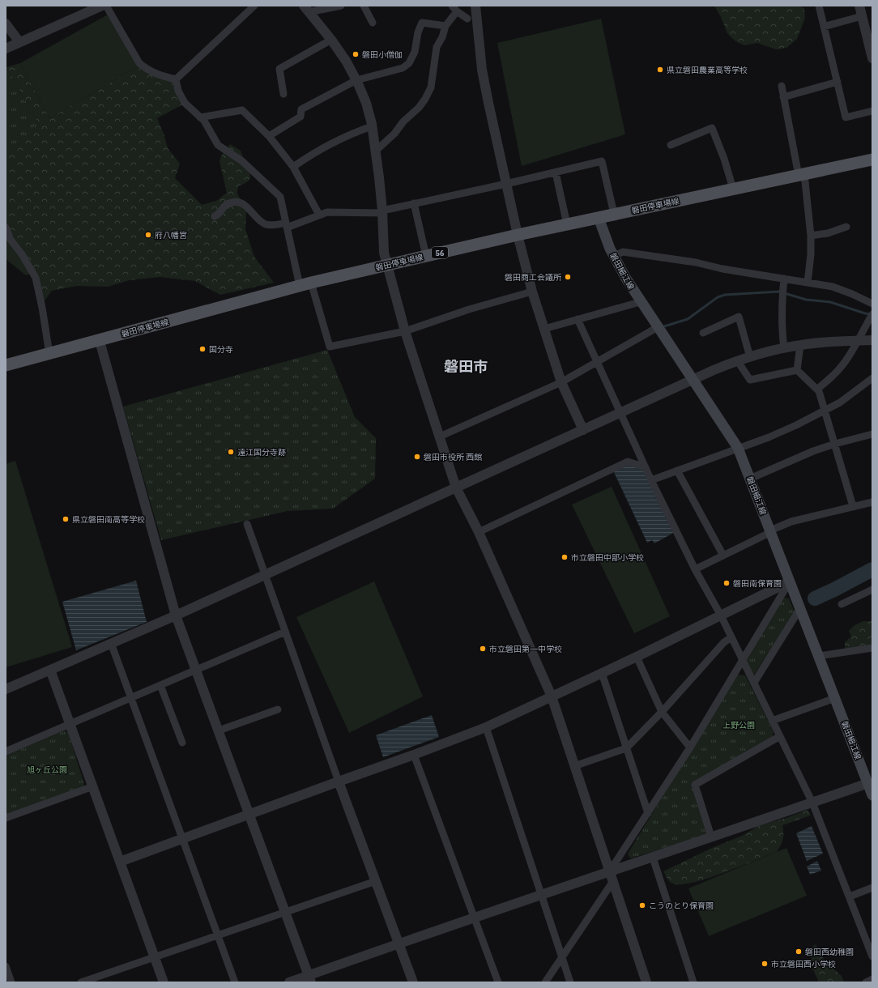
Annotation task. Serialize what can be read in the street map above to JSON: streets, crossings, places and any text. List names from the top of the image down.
{
  "streets": {
    "main road": ["磐田停車場線", "56", "磐田細江線"]
  },
  "crossings": [
    ["磐田停車場線", "磐田細江線"]
  ],
  "districts": ["磐田市"],
  "parks": ["上野公園", "旭ヶ丘公園"],
  "places": [
    "磐田小僧伽",
    "県立磐田農業高等学校",
    "府八幡宮",
    "磐田商工会議所",
    "国分寺",
    "遠江国分寺跡",
    "磐田市役所 西館",
    "県立磐田南高等学校",
    "市立磐田中部小学校",
    "磐田南保育園",
    "市立磐田第一中学校",
    "こうのとり保育園",
    "磐田西幼稚園",
    "市立磐田西小学校"
  ]
}
